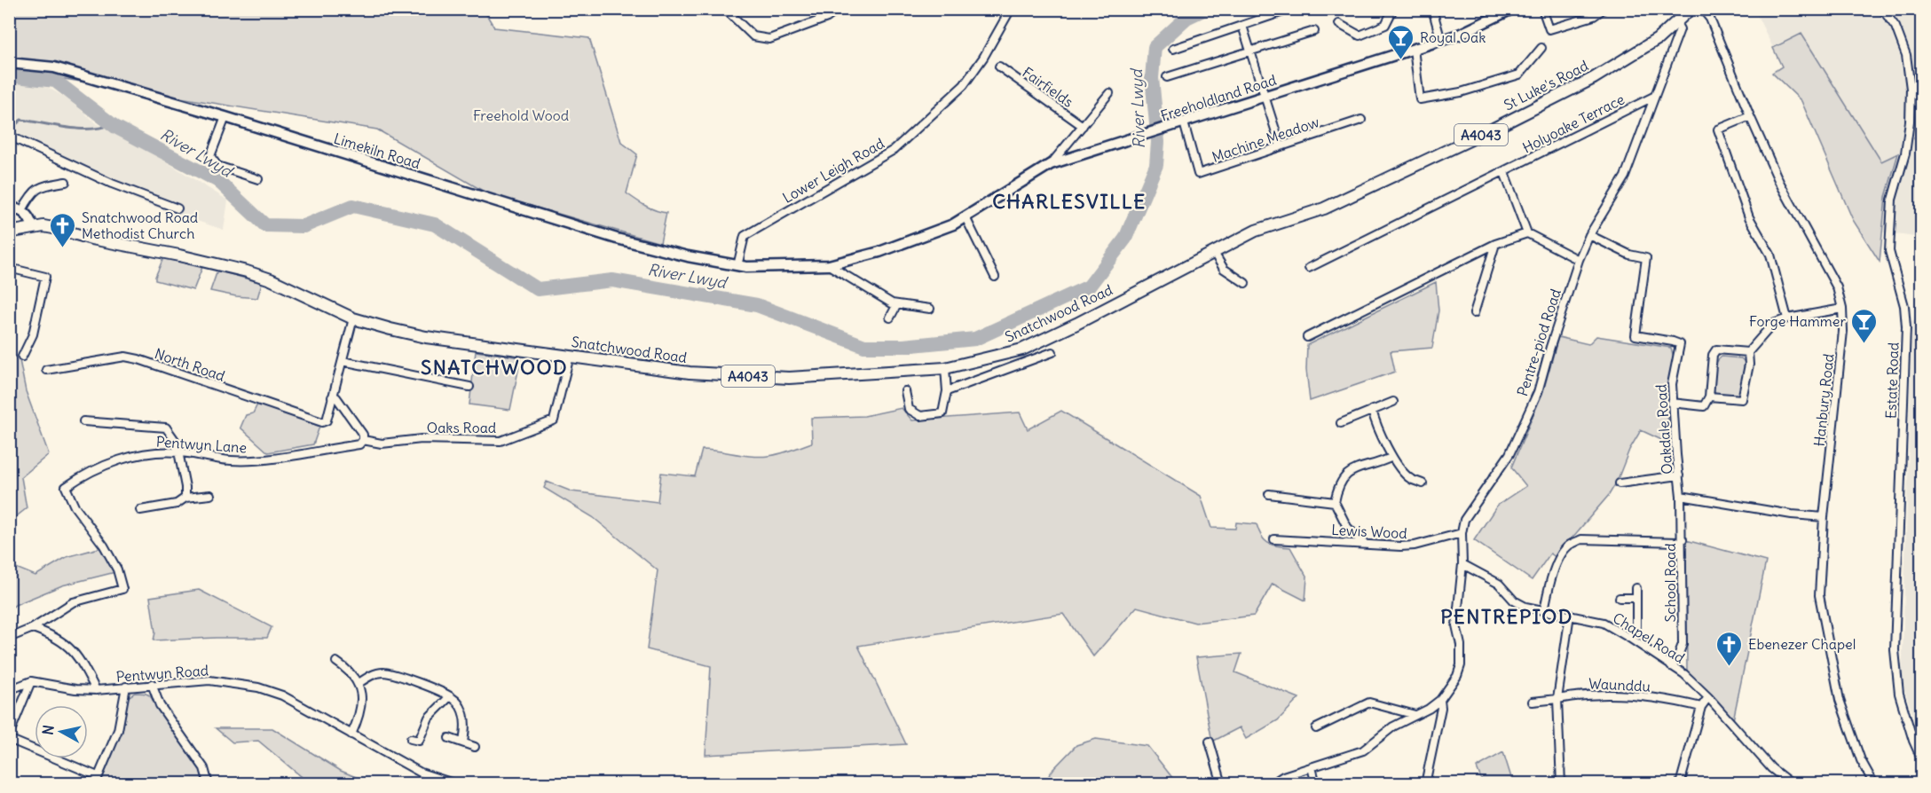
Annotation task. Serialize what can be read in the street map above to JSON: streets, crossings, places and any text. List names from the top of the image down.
{
  "streets": {
    "main road": [
      "St Luke's Road",
      "Freeholdland Road",
      "A4043",
      "Limekiln Road",
      "Snatchwood Road"
    ],
    "street": [
      "Fairfields",
      "Holyoake Terrace",
      "Machine Meadow",
      "Lower Leigh Road",
      "Pentre-piod Road",
      "North Road",
      "Estate Road",
      "Hanbury Road",
      "Oaks Road",
      "Oakdale Road",
      "Pentwyn Lane",
      "Lewis Wood",
      "School Road",
      "Chapel Road",
      "Pentwyn Road",
      "Waunddu"
    ]
  },
  "crossings": [
    ["St Luke's Road", "Snatchwood Road"],
    ["St Luke's Road", "Pentre-piod Road"],
    ["Freeholdland Road", "Machine Meadow"],
    ["Freeholdland Road", "Limekiln Road"],
    ["Freeholdland Road", "Lower Leigh Road"],
    ["Holyoake Terrace", "Pentre-piod Road"],
    ["A4043", "Snatchwood Road"],
    ["Limekiln Road", "Lower Leigh Road"],
    ["Snatchwood Road", "Oaks Road"],
    ["Pentre-piod Road", "Oakdale Road"],
    ["Pentre-piod Road", "Lewis Wood"],
    ["Pentre-piod Road", "Chapel Road"],
    ["Oaks Road", "Pentwyn Lane"],
    ["Oakdale Road", "School Road"],
    ["School Road", "Chapel Road"]
  ],
  "districts": ["CHARLESVILLE", "SNATCHWOOD", "PENTREPIOD"],
  "water": ["River Lwyd"],
  "parks": ["Freehold Wood"],
  "places": {
    "bar": ["Royal Oak", "Forge Hammer"],
    "church": ["Snatchwood Road Methodist Church", "Ebenezer Chapel"]
  },
  "north": "left"
}
